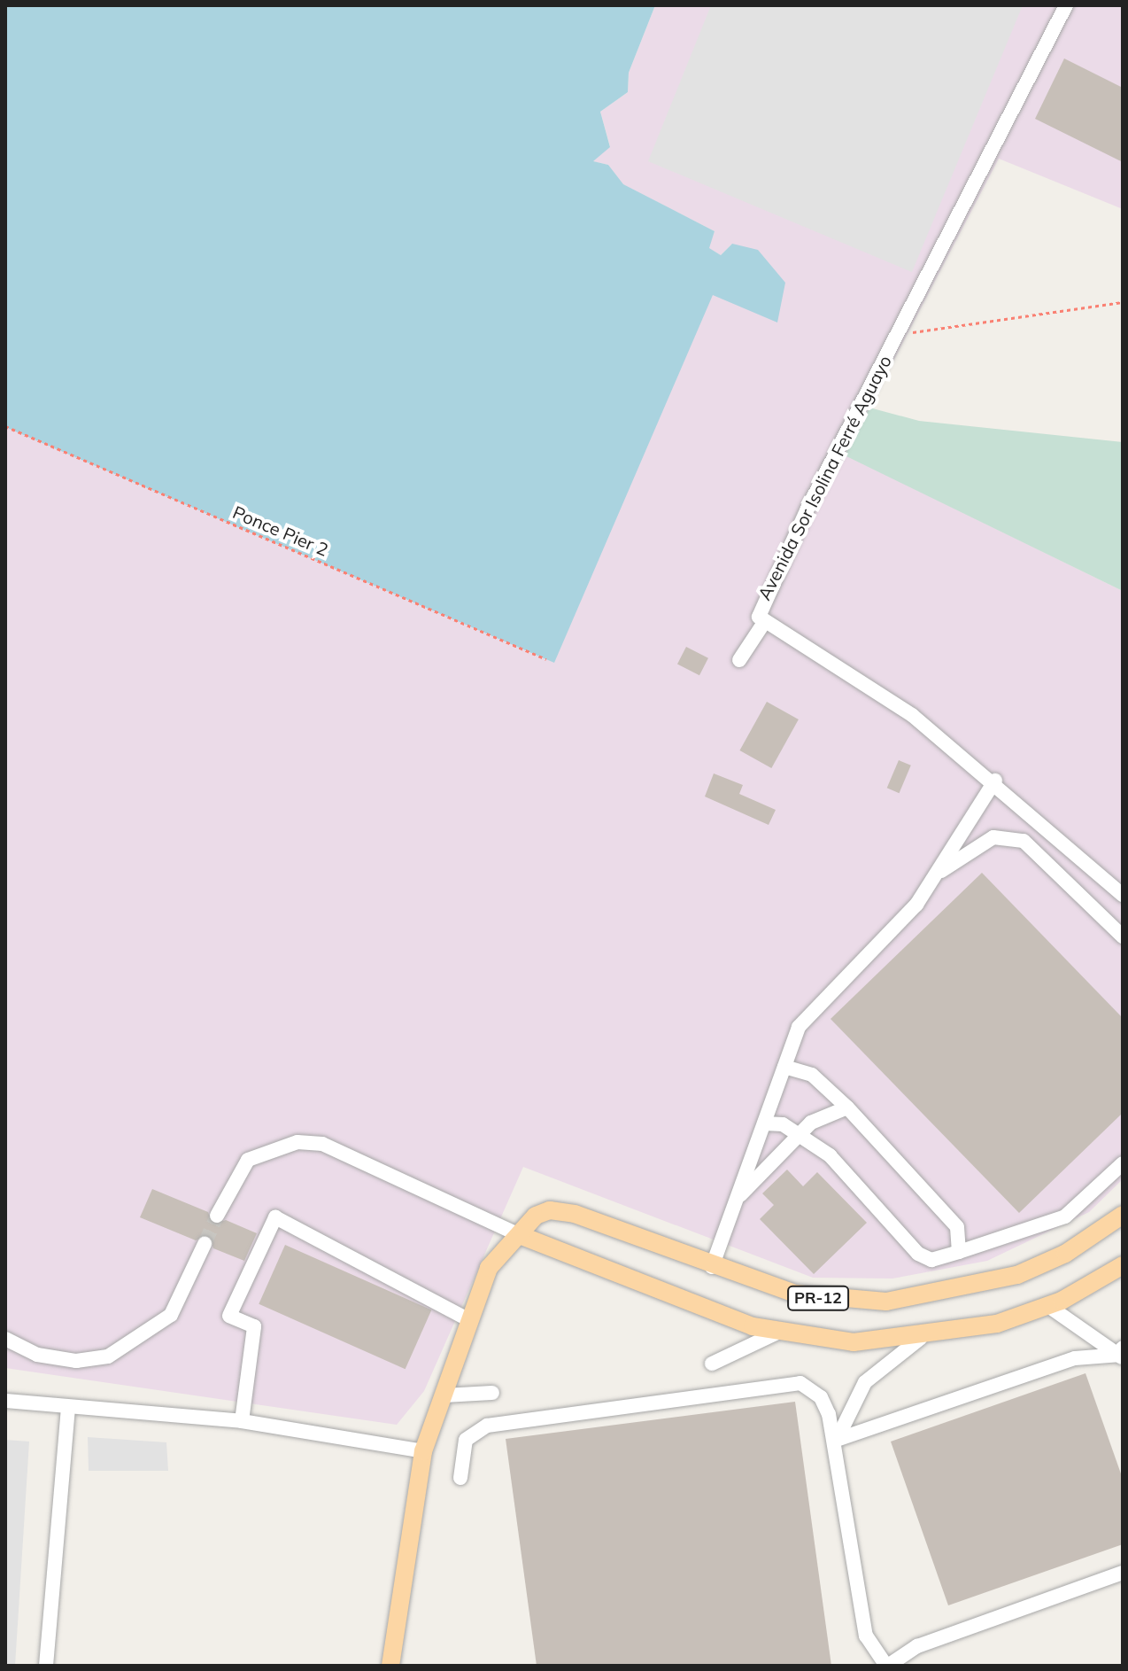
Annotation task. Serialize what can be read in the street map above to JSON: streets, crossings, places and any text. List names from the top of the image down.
{
  "streets": {
    "main road": ["PR-12"],
    "street": ["Avenida Sor Isolina Ferré Aguayo"],
    "path": ["Ponce Pier 2"]
  }
}
